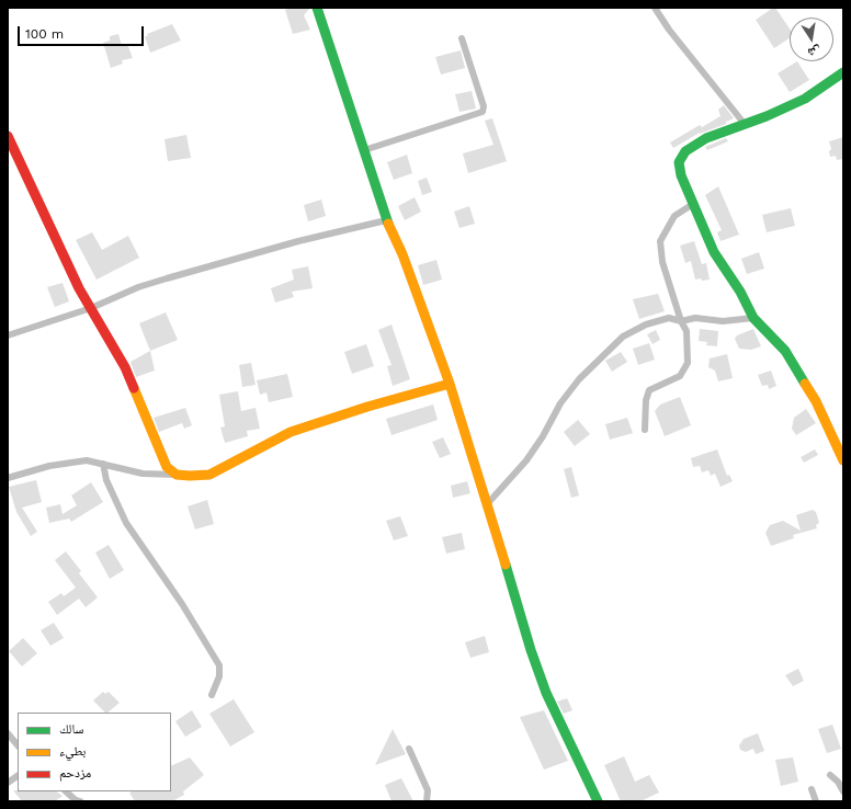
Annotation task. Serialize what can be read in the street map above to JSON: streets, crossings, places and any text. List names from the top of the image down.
{
  "legend": ["سالك", "بطيء", "مزدحم"],
  "scale_bar": "100 m",
  "north": "bottom"
}
